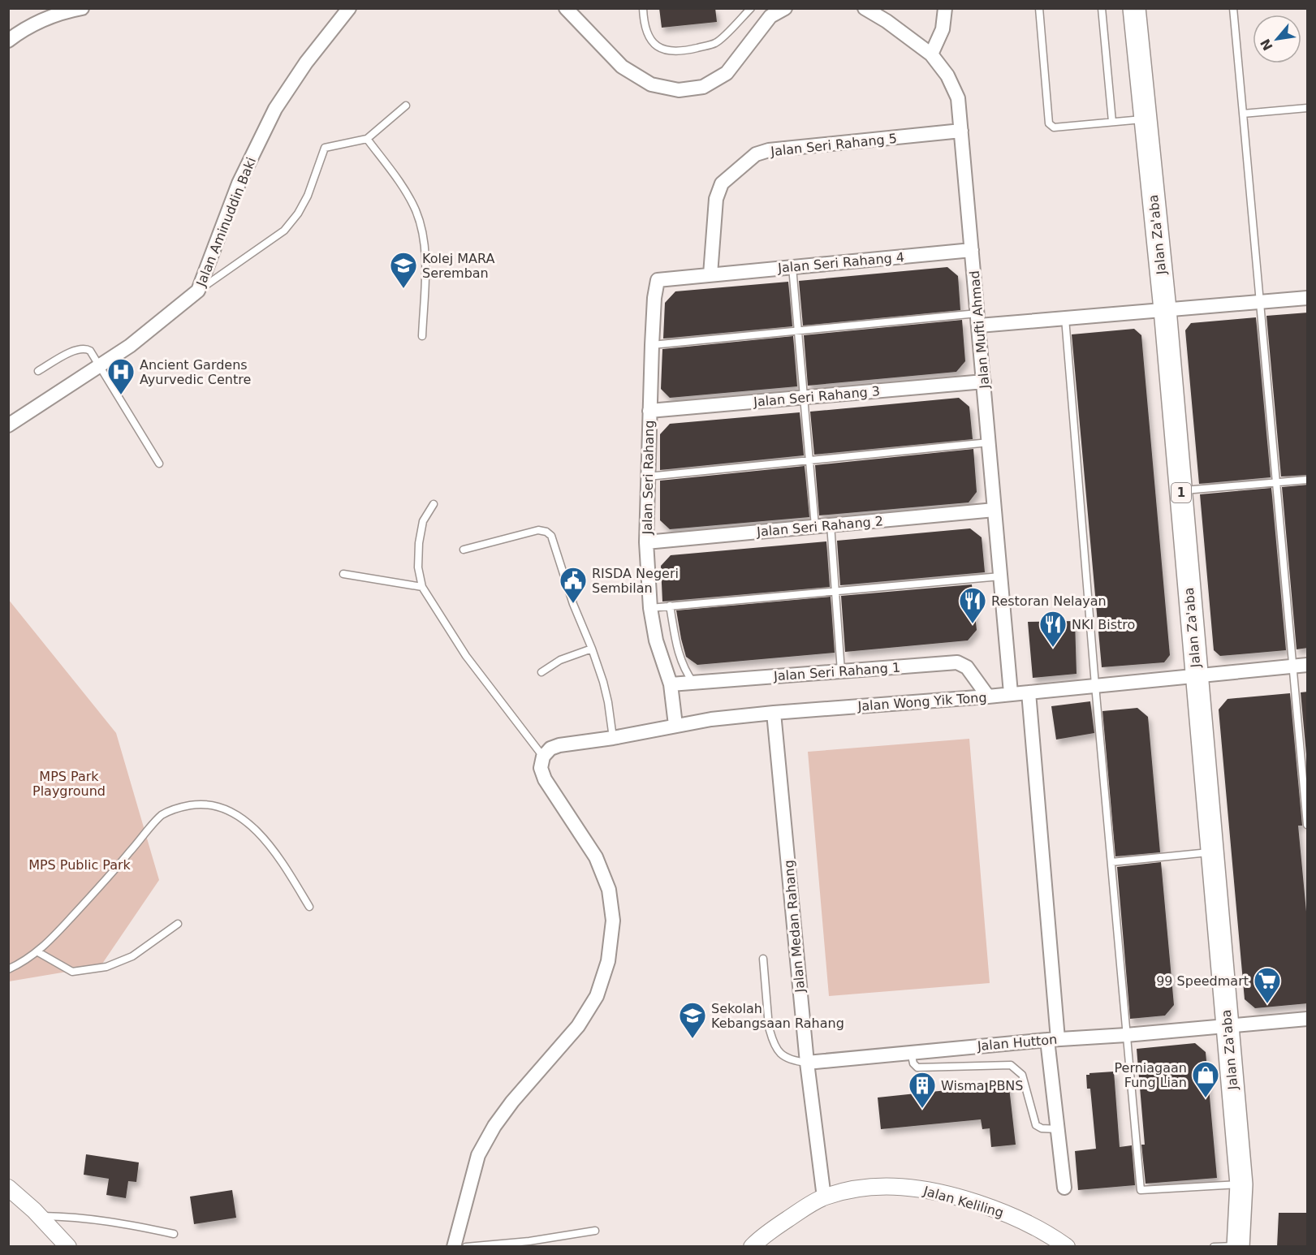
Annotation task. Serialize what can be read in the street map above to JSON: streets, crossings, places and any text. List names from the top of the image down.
{
  "streets": {
    "highway": ["Jalan Za'aba", "1"],
    "street": [
      "Jalan Seri Rahang 5",
      "Jalan Aminuddin Baki",
      "Jalan Seri Rahang 4",
      "Jalan Mufti Ahmad",
      "Jalan Seri Rahang 3",
      "Jalan Seri Rahang",
      "Jalan Seri Rahang 2",
      "Jalan Seri Rahang 1",
      "Jalan Wong Yik Tong",
      "Jalan Medan Rahang",
      "Jalan Hutton",
      "Jalan Keliling"
    ]
  },
  "crossings": [
    ["Jalan Seri Rahang 5", "Jalan Seri Rahang 4"],
    ["Jalan Seri Rahang 5", "Jalan Mufti Ahmad"],
    ["Jalan Seri Rahang 5", "Jalan Seri Rahang"],
    ["Jalan Za'aba", "Jalan Wong Yik Tong"],
    ["Jalan Za'aba", "Jalan Hutton"],
    ["Jalan Seri Rahang 4", "Jalan Mufti Ahmad"],
    ["Jalan Seri Rahang 4", "Jalan Seri Rahang"],
    ["Jalan Mufti Ahmad", "Jalan Seri Rahang 3"],
    ["Jalan Mufti Ahmad", "Jalan Seri Rahang 2"],
    ["Jalan Mufti Ahmad", "Jalan Wong Yik Tong"],
    ["Jalan Seri Rahang 3", "Jalan Seri Rahang"],
    ["Jalan Seri Rahang", "Jalan Seri Rahang 2"],
    ["Jalan Seri Rahang", "Jalan Seri Rahang 1"],
    ["Jalan Seri Rahang", "Jalan Wong Yik Tong"],
    ["Jalan Seri Rahang 1", "Jalan Wong Yik Tong"],
    ["Jalan Wong Yik Tong", "Jalan Medan Rahang"],
    ["Jalan Medan Rahang", "Jalan Hutton"],
    ["Jalan Medan Rahang", "Jalan Keliling"]
  ],
  "parks": ["MPS Park Playground", "MPS Public Park"],
  "places": {
    "school or university": ["Kolej MARA Seremban", "Sekolah Kebangsaan Rahang"],
    "hospital": ["Ancient Gardens Ayurvedic Centre"],
    "public building": ["RISDA Negeri Sembilan"],
    "restaurant": ["Restoran Nelayan", "NKI Bistro"],
    "supermarket": ["99 Speedmart"],
    "shop": ["Perniagaan Fung Lian"],
    "building": ["Wisma PBNS"]
  },
  "north": "bottom left"
}
